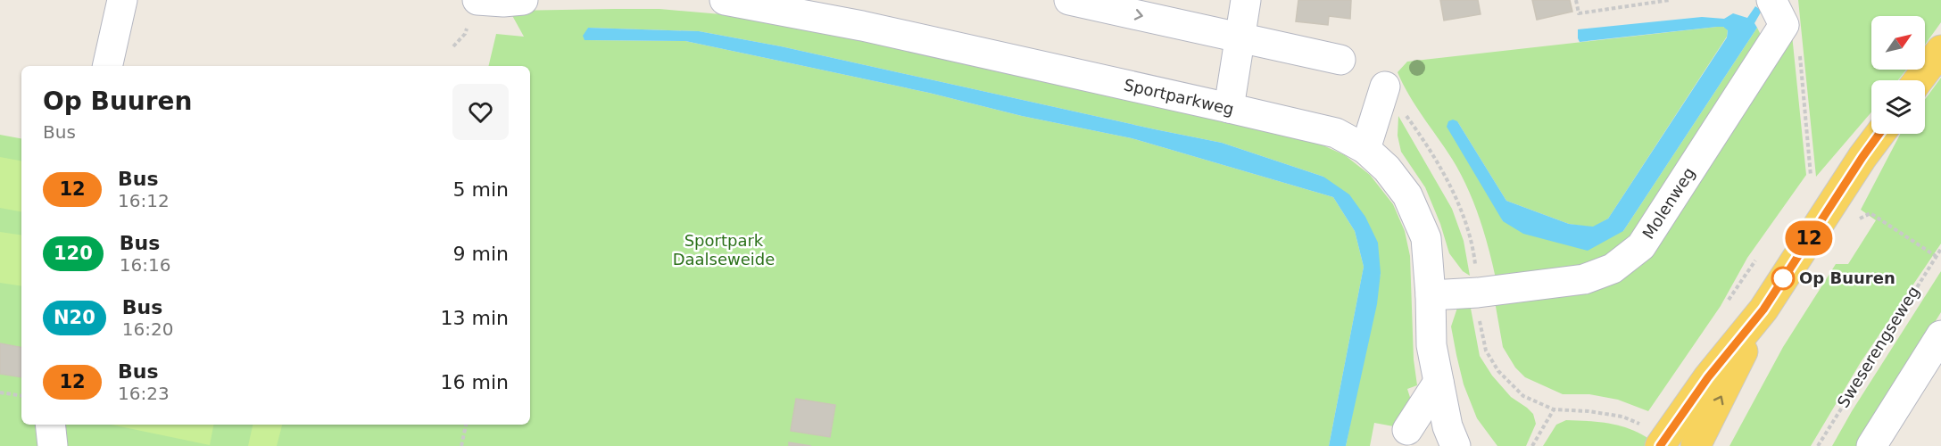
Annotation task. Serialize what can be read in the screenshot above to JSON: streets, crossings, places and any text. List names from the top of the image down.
{
  "streets": {
    "street": ["Sportparkweg", "Molenweg"],
    "path": ["Sweserengseweg"]
  },
  "crossings": [
    ["Sportparkweg", "Molenweg"]
  ],
  "parks": ["Sportpark Daalseweide"],
  "places": ["Op Buuren"],
  "lines": ["bus line 12"],
  "north": "top right",
  "page": {
    "on_map": "12",
    "heading": ["Op Buuren", "Bus"],
    "list": [
      {
        "mark": "12",
        "name": "Bus",
        "note": "16:12",
        "value": "5 min"
      },
      {
        "mark": "120",
        "name": "Bus",
        "note": "16:16",
        "value": "9 min"
      },
      {
        "mark": "N20",
        "name": "Bus",
        "note": "16:20",
        "value": "13 min"
      },
      {
        "mark": "12",
        "name": "Bus",
        "note": "16:23",
        "value": "16 min"
      }
    ]
  }
}
